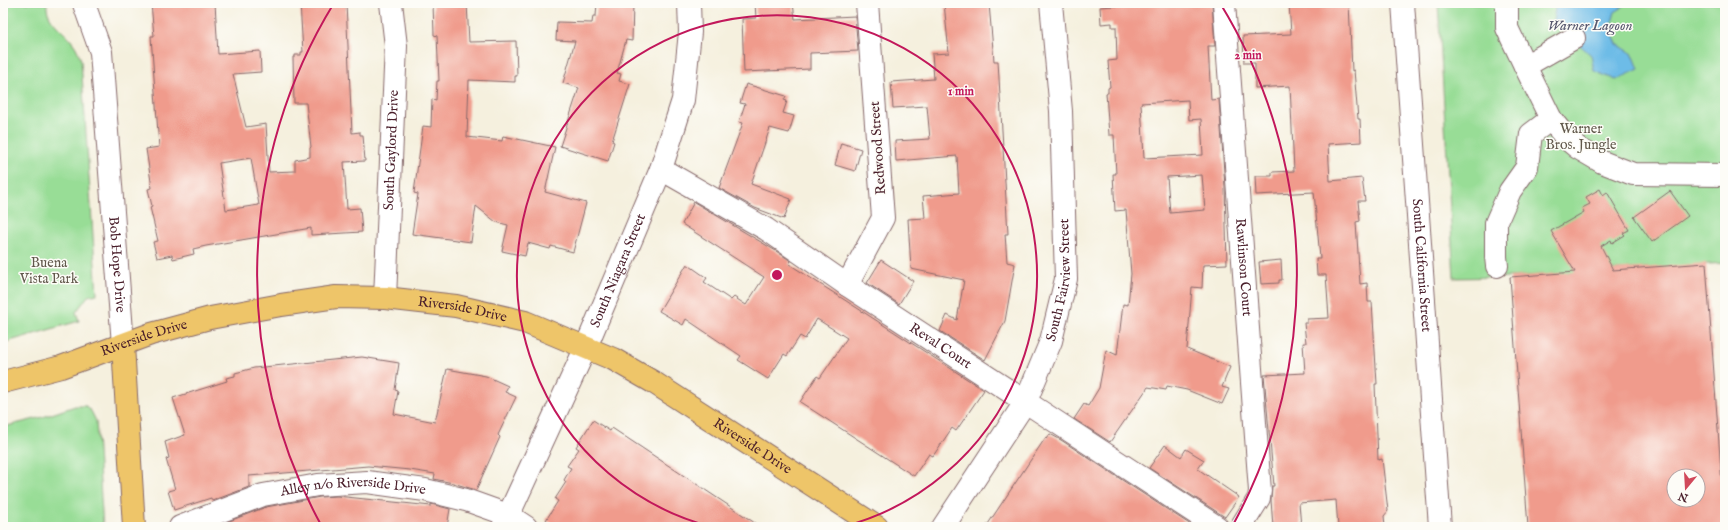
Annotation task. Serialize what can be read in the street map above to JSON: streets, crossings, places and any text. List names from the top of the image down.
{
  "streets": {
    "main road": ["Bob Hope Drive", "Riverside Drive"],
    "street": [
      "Redwood Street",
      "South Gaylord Drive",
      "South California Street",
      "Rawlinson Court",
      "South Niagara Street",
      "South Fairview Street",
      "Reval Court",
      "Alley n/o Riverside Drive"
    ]
  },
  "crossings": [
    ["Redwood Street", "Reval Court"],
    ["South Gaylord Drive", "Riverside Drive"],
    ["Bob Hope Drive", "Riverside Drive"],
    ["South Niagara Street", "Riverside Drive"],
    ["South Niagara Street", "Reval Court"],
    ["South Niagara Street", "Alley n/o Riverside Drive"],
    ["South Fairview Street", "Reval Court"]
  ],
  "water": ["Warner Lagoon"],
  "parks": ["Warner Bros. Jungle", "Buena Vista Park"],
  "north": "bottom",
  "rings": ["2 min", "1 min"]
}
